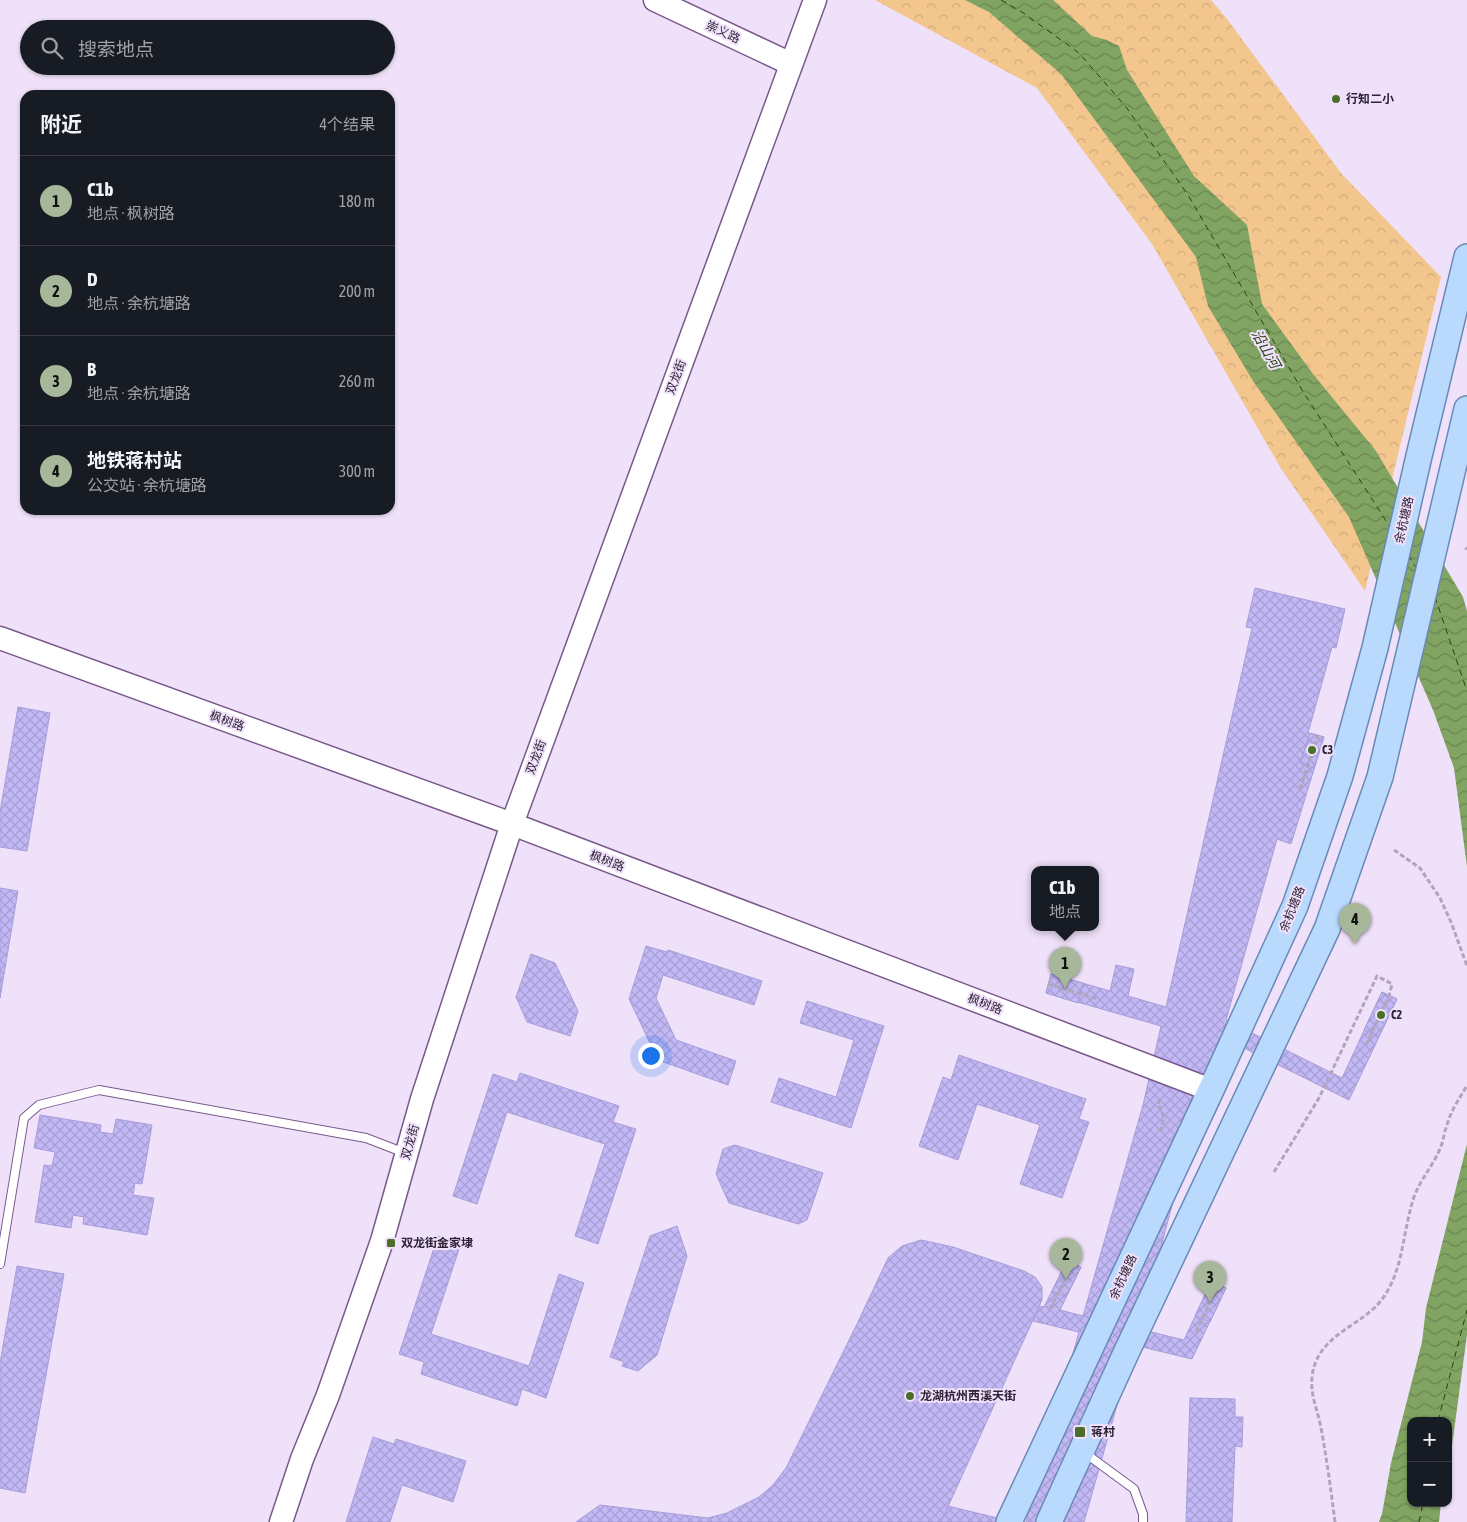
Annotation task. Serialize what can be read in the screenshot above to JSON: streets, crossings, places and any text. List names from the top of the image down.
{
  "streets": {
    "main road": ["余杭塘路"],
    "street": ["崇义路", "双龙街", "枫树路"]
  },
  "crossings": [
    ["崇义路", "双龙街"],
    ["双龙街", "枫树路"],
    ["余杭塘路", "枫树路"]
  ],
  "water": ["沿山河"],
  "places": {
    "other": [
      "行知二小",
      "C3",
      "C2",
      "龙湖杭州西溪天街"
    ],
    "transit": ["双龙街金家埭", "蒋村"]
  },
  "page": {
    "search": "搜索地点",
    "heading": ["附近", "4个结果"],
    "list": [
      {
        "mark": "1",
        "name": "C1b",
        "note": "地点 · 枫树路",
        "value": "180 m"
      },
      {
        "mark": "2",
        "name": "D",
        "note": "地点 · 余杭塘路",
        "value": "200 m"
      },
      {
        "mark": "3",
        "name": "B",
        "note": "地点 · 余杭塘路",
        "value": "260 m"
      },
      {
        "mark": "4",
        "name": "地铁蒋村站",
        "note": "公交站 · 余杭塘路",
        "value": "300 m"
      }
    ],
    "popup": ["C1b", "地点"],
    "pins": [
      "4",
      "1",
      "2",
      "3"
    ],
    "map_buttons": ["+", "−"]
  }
}
